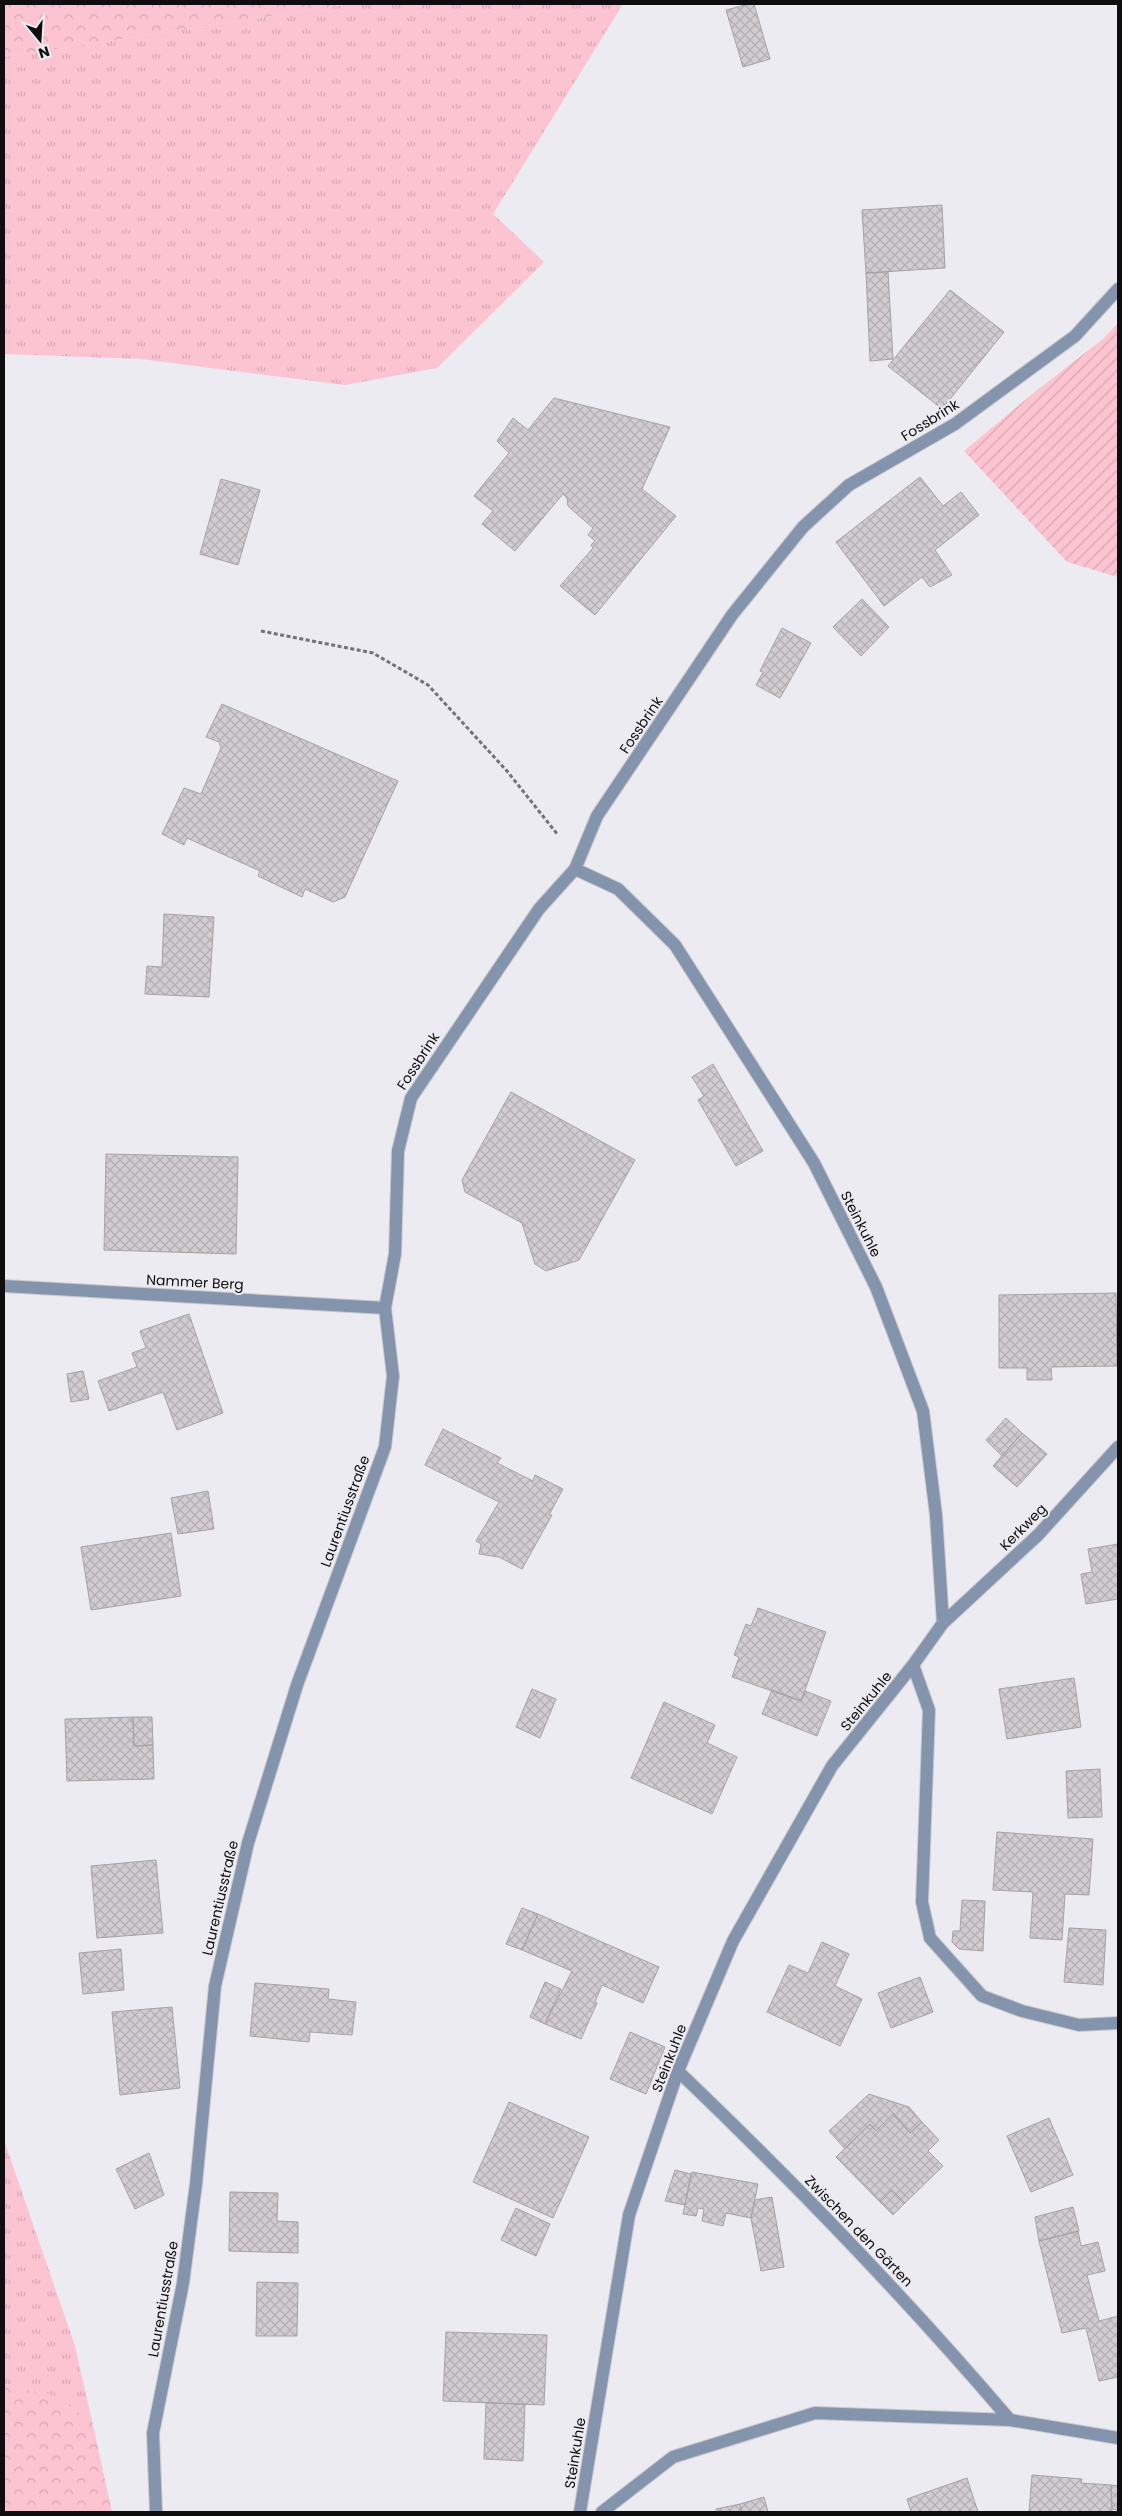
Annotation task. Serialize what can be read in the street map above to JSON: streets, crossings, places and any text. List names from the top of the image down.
{
  "streets": {
    "street": [
      "Fossbrink",
      "Steinkuhle",
      "Nammer Berg",
      "Laurentiusstraße",
      "Kerkweg",
      "Zwischen den Gärten"
    ]
  },
  "crossings": [
    ["Fossbrink", "Steinkuhle"],
    ["Fossbrink", "Nammer Berg"],
    ["Fossbrink", "Laurentiusstraße"],
    ["Steinkuhle", "Kerkweg"],
    ["Steinkuhle", "Zwischen den Gärten"],
    ["Nammer Berg", "Laurentiusstraße"]
  ],
  "north": "bottom"
}
